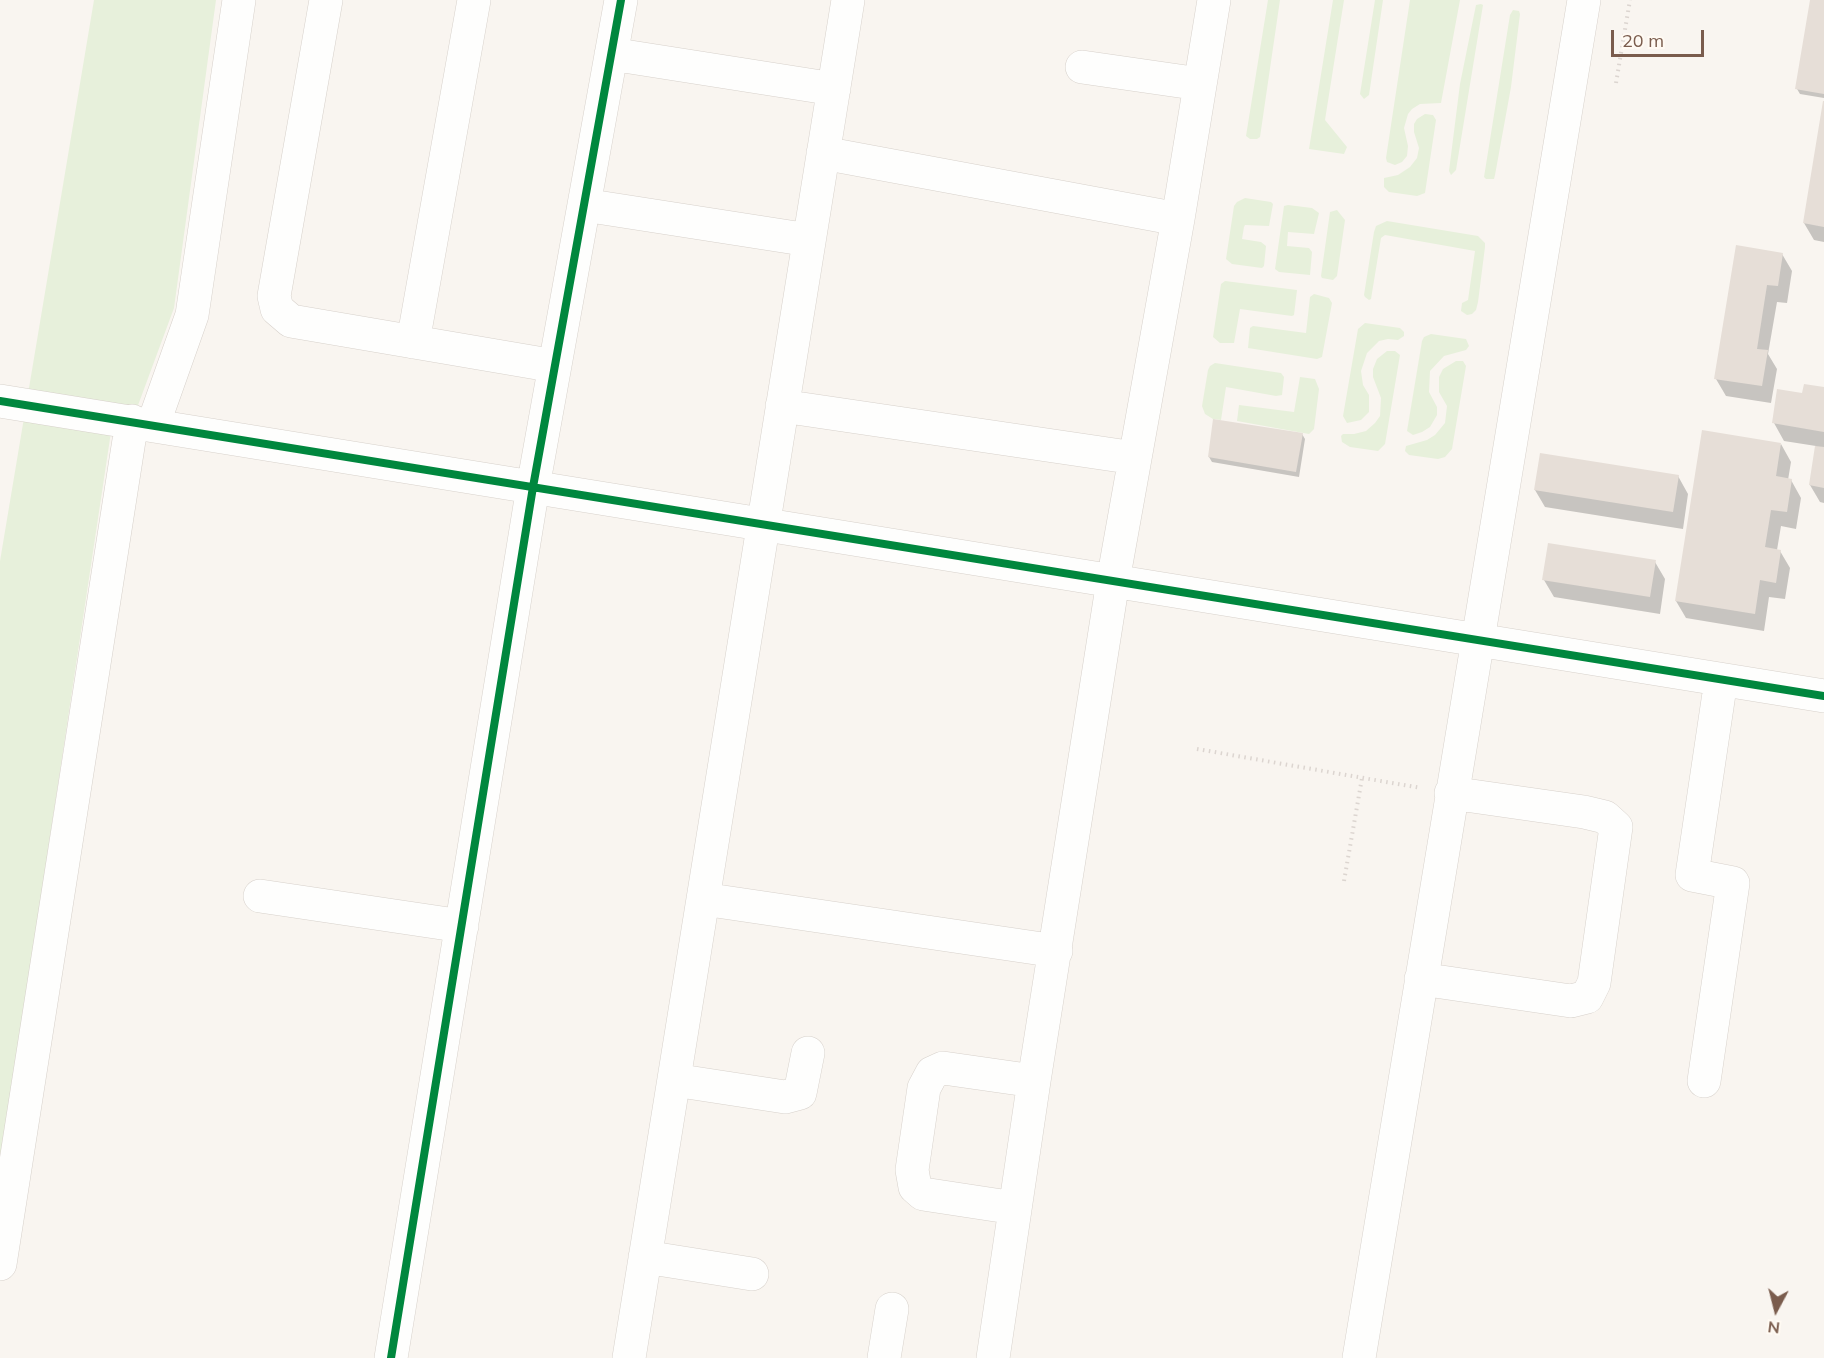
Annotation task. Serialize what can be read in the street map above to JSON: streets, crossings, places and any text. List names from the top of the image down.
{
  "scale_bar": "20 m",
  "north": "bottom"
}
